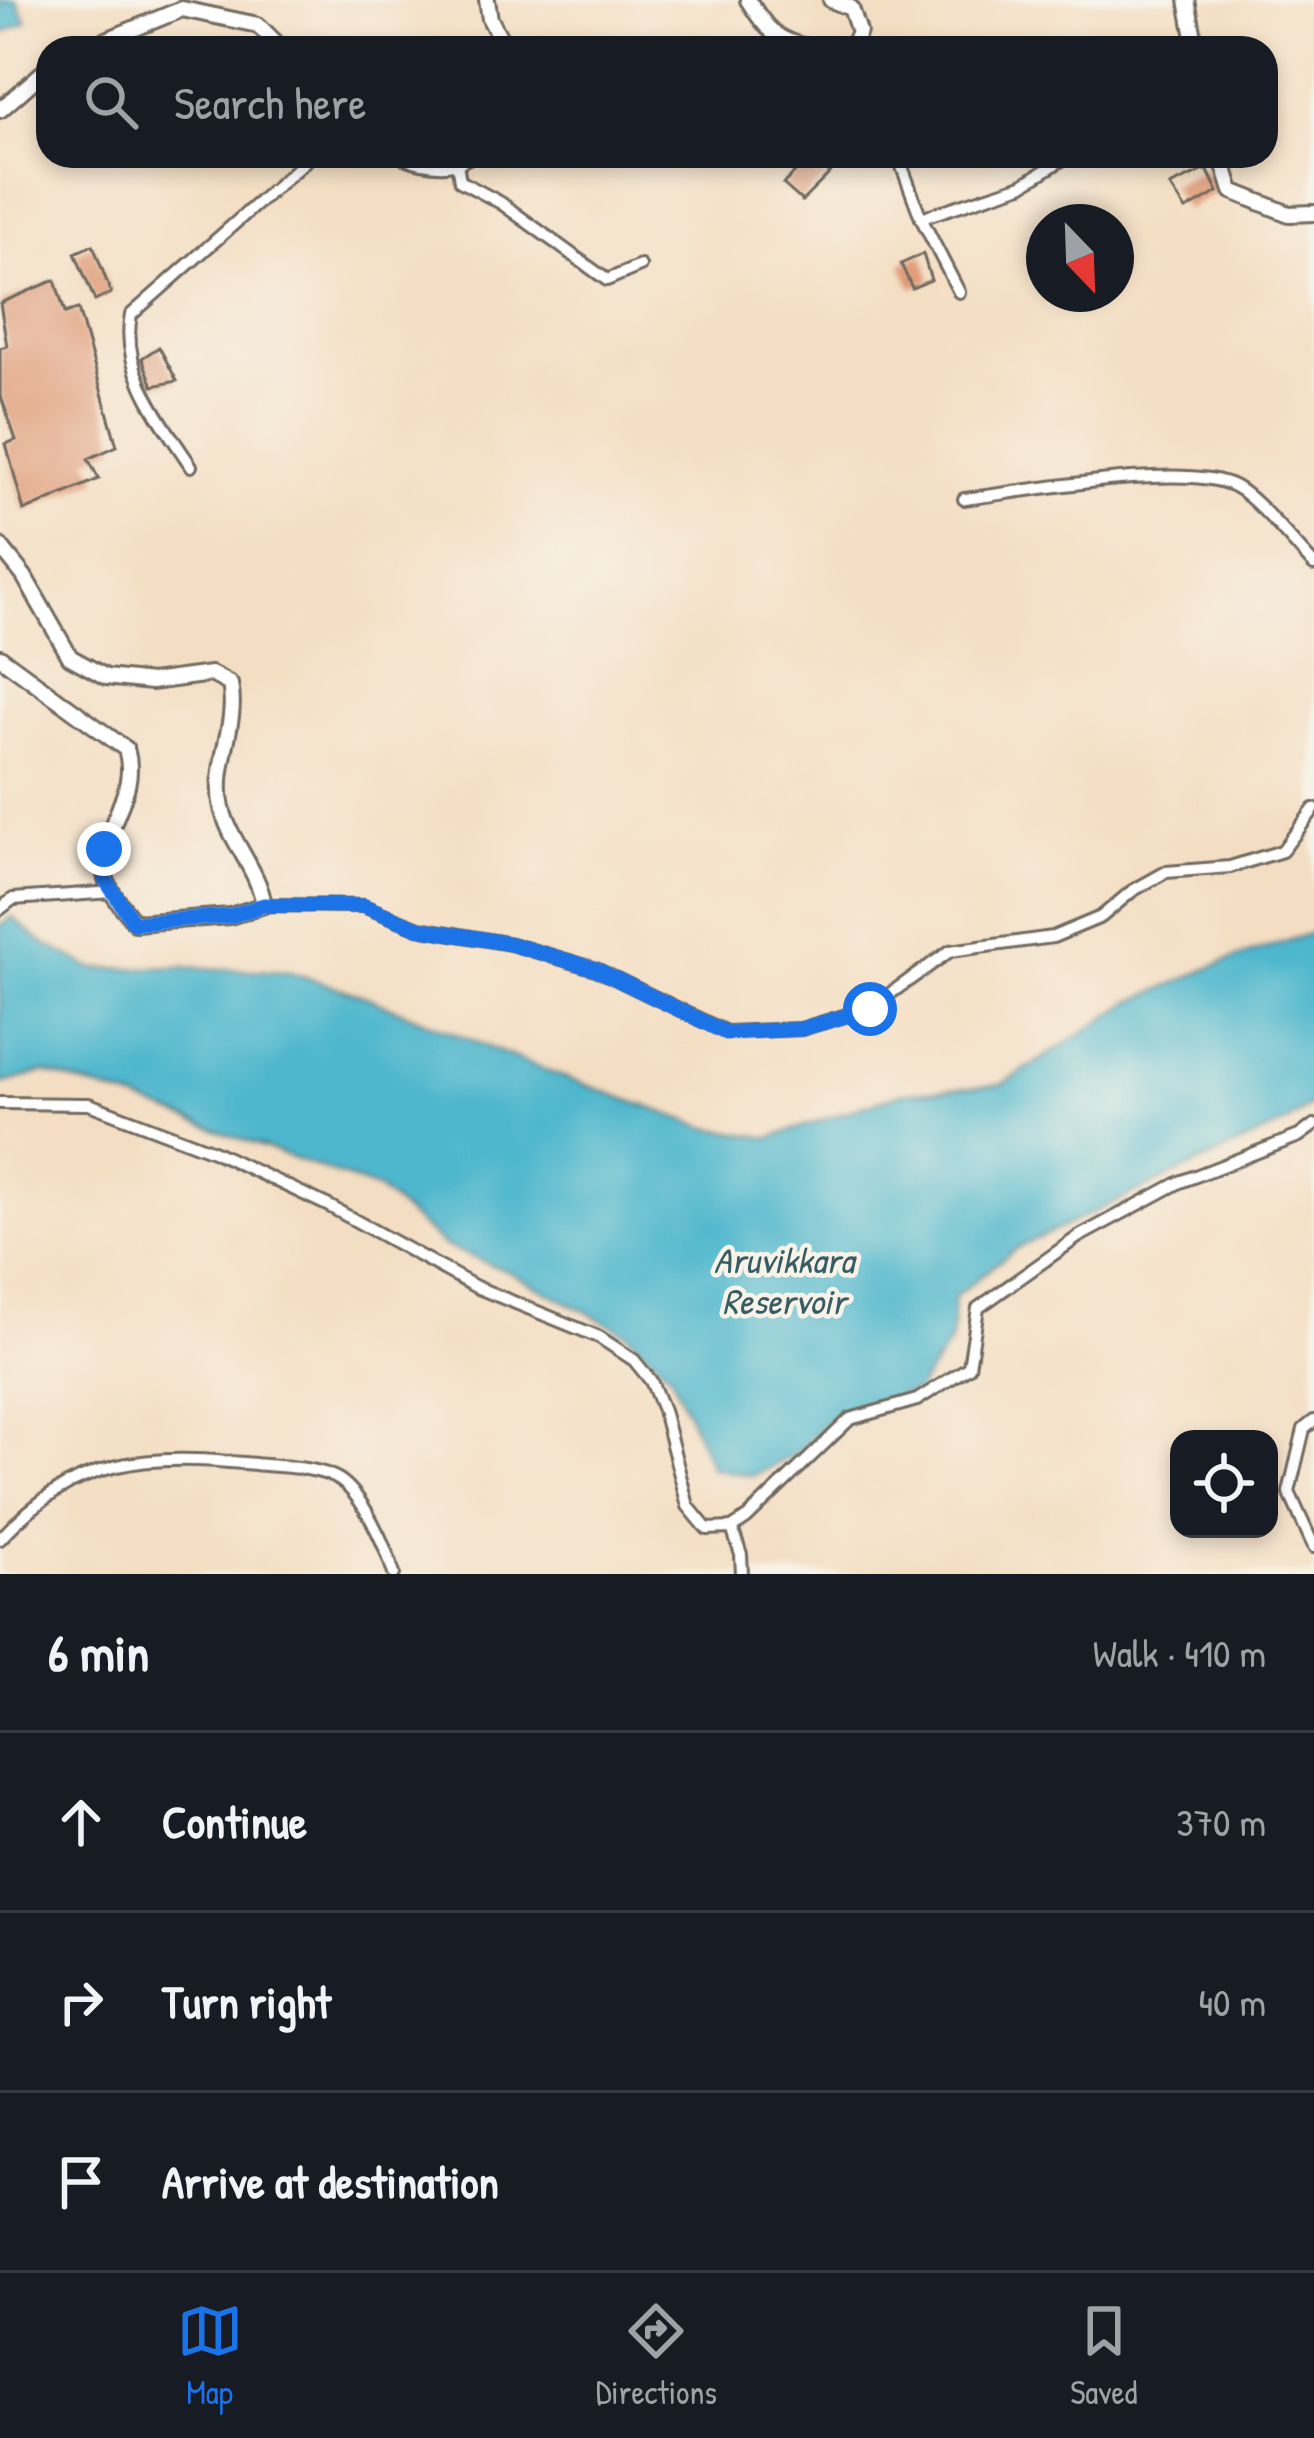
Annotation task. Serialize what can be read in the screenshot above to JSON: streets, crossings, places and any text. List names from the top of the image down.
{
  "water": ["Aruvikkara Reservoir"],
  "north": "bottom right",
  "page": {
    "search": "Search here",
    "heading": ["6 min", "Walk · 410 m"],
    "list": [
      ["Continue", "370 m"],
      ["Turn right", "40 m"],
      "Arrive at destination"
    ],
    "nav": ["Map", "Directions", "Saved"]
  }
}
